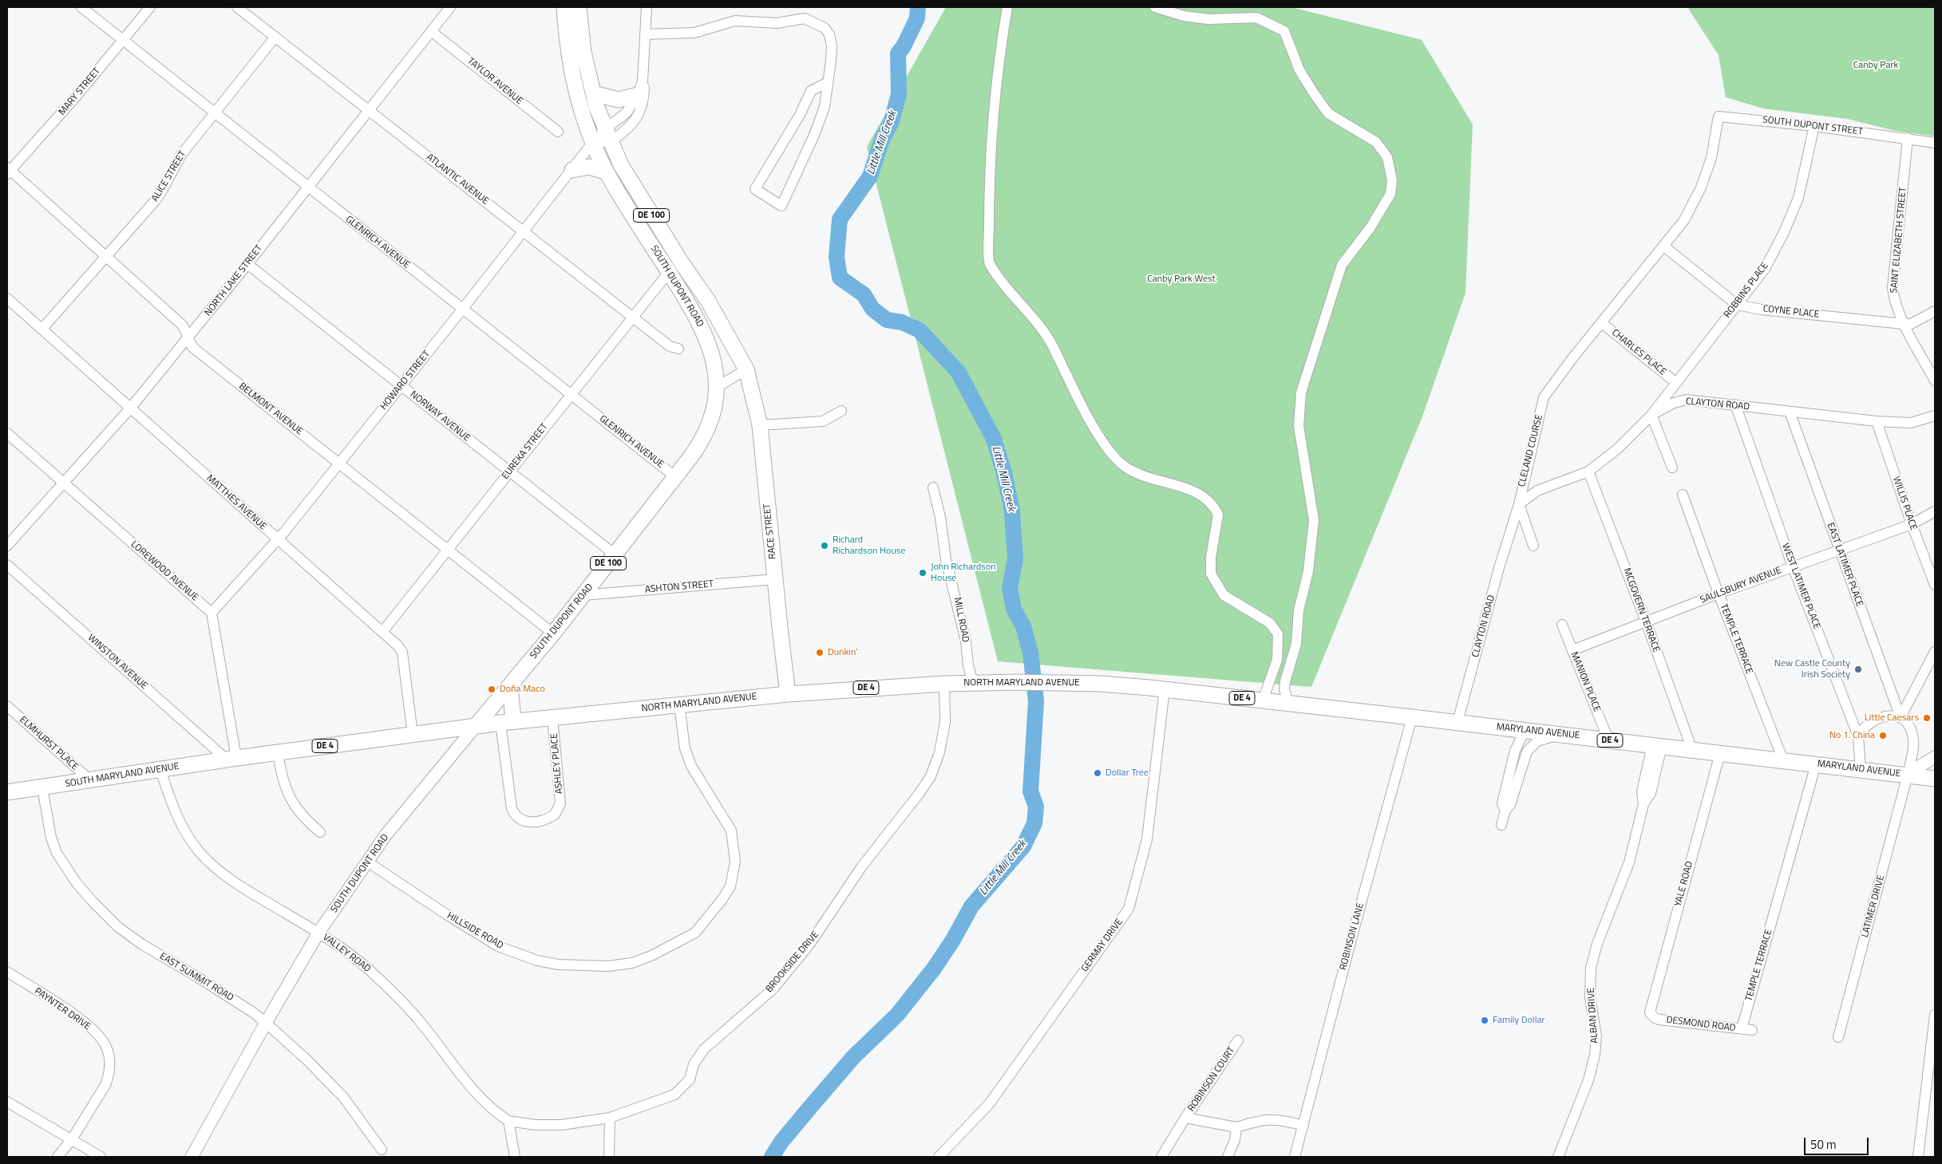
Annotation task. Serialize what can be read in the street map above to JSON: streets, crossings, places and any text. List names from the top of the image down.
{
  "streets": {
    "main road": [
      "DE 100",
      "SOUTH DUPONT ROAD",
      "RACE STREET",
      "NORTH MARYLAND AVENUE",
      "DE 4",
      "MARYLAND AVENUE",
      "SOUTH MARYLAND AVENUE"
    ],
    "street": [
      "TAYLOR AVENUE",
      "MARY STREET",
      "SOUTH DUPONT STREET",
      "ALICE STREET",
      "ATLANTIC AVENUE",
      "SAINT ELIZABETH STREET",
      "GLENRICH AVENUE",
      "NORTH LAKE STREET",
      "ROBBINS PLACE",
      "COYNE PLACE",
      "CHARLES PLACE",
      "HOWARD STREET",
      "CLAYTON ROAD",
      "BELMONT AVENUE",
      "NORWAY AVENUE",
      "CLELAND COURSE",
      "EUREKA STREET",
      "MATTHES AVENUE",
      "WILLIS PLACE",
      "EAST LATIMER PLACE",
      "LOREWOOD AVENUE",
      "SAULSBURY AVENUE",
      "WEST LATIMER PLACE",
      "ASHTON STREET",
      "MCGOVERN TERRACE",
      "MILL ROAD",
      "TEMPLE TERRACE",
      "WINSTON AVENUE",
      "MANION PLACE",
      "ELMHURST PLACE",
      "ASHLEY PLACE",
      "YALE ROAD",
      "LATIMER DRIVE",
      "HILLSIDE ROAD",
      "ROBINSON LANE",
      "GERMAY DRIVE",
      "VALLEY ROAD",
      "BROOKSIDE DRIVE",
      "EAST SUMMIT ROAD",
      "PAYNTER DRIVE",
      "ALBAN DRIVE",
      "DESMOND ROAD",
      "ROBINSON COURT"
    ]
  },
  "crossings": [
    ["TAYLOR AVENUE", "NORTH LAKE STREET"],
    ["MARY STREET", "GLENRICH AVENUE"],
    ["MARY STREET", "BELMONT AVENUE"],
    ["SOUTH DUPONT STREET", "SAINT ELIZABETH STREET"],
    ["SOUTH DUPONT STREET", "ROBBINS PLACE"],
    ["SOUTH DUPONT STREET", "COYNE PLACE"],
    ["ALICE STREET", "ATLANTIC AVENUE"],
    ["ALICE STREET", "GLENRICH AVENUE"],
    ["ALICE STREET", "BELMONT AVENUE"],
    ["ALICE STREET", "MATTHES AVENUE"],
    ["ATLANTIC AVENUE", "NORTH LAKE STREET"],
    ["ATLANTIC AVENUE", "HOWARD STREET"],
    ["ATLANTIC AVENUE", "EUREKA STREET"],
    ["SAINT ELIZABETH STREET", "COYNE PLACE"],
    ["GLENRICH AVENUE", "NORTH LAKE STREET"],
    ["GLENRICH AVENUE", "SOUTH DUPONT ROAD"],
    ["GLENRICH AVENUE", "HOWARD STREET"],
    ["GLENRICH AVENUE", "EUREKA STREET"],
    ["NORTH LAKE STREET", "BELMONT AVENUE"],
    ["NORTH LAKE STREET", "NORWAY AVENUE"],
    ["NORTH LAKE STREET", "MATTHES AVENUE"],
    ["NORTH LAKE STREET", "LOREWOOD AVENUE"],
    ["SOUTH DUPONT ROAD", "HOWARD STREET"],
    ["SOUTH DUPONT ROAD", "BELMONT AVENUE"],
    ["SOUTH DUPONT ROAD", "NORWAY AVENUE"],
    ["SOUTH DUPONT ROAD", "EUREKA STREET"],
    ["SOUTH DUPONT ROAD", "RACE STREET"],
    ["SOUTH DUPONT ROAD", "ASHTON STREET"],
    ["SOUTH DUPONT ROAD", "NORTH MARYLAND AVENUE"],
    ["SOUTH DUPONT ROAD", "HILLSIDE ROAD"],
    ["SOUTH DUPONT ROAD", "VALLEY ROAD"],
    ["SOUTH DUPONT ROAD", "EAST SUMMIT ROAD"],
    ["ROBBINS PLACE", "COYNE PLACE"],
    ["ROBBINS PLACE", "CHARLES PLACE"],
    ["ROBBINS PLACE", "CLAYTON ROAD"],
    ["CHARLES PLACE", "CLELAND COURSE"],
    ["HOWARD STREET", "BELMONT AVENUE"],
    ["HOWARD STREET", "NORWAY AVENUE"],
    ["HOWARD STREET", "MATTHES AVENUE"],
    ["HOWARD STREET", "LOREWOOD AVENUE"],
    ["CLAYTON ROAD", "CLELAND COURSE"],
    ["CLAYTON ROAD", "WILLIS PLACE"],
    ["CLAYTON ROAD", "EAST LATIMER PLACE"],
    ["CLAYTON ROAD", "WEST LATIMER PLACE"],
    ["CLAYTON ROAD", "MCGOVERN TERRACE"],
    ["CLAYTON ROAD", "MARYLAND AVENUE"],
    ["BELMONT AVENUE", "EUREKA STREET"],
    ["NORWAY AVENUE", "EUREKA STREET"],
    ["EUREKA STREET", "MATTHES AVENUE"],
    ["MATTHES AVENUE", "NORTH MARYLAND AVENUE"],
    ["WILLIS PLACE", "SAULSBURY AVENUE"],
    ["RACE STREET", "ASHTON STREET"],
    ["RACE STREET", "NORTH MARYLAND AVENUE"],
    ["EAST LATIMER PLACE", "SAULSBURY AVENUE"],
    ["EAST LATIMER PLACE", "WEST LATIMER PLACE"],
    ["EAST LATIMER PLACE", "MARYLAND AVENUE"],
    ["EAST LATIMER PLACE", "LATIMER DRIVE"],
    ["SAULSBURY AVENUE", "WEST LATIMER PLACE"],
    ["SAULSBURY AVENUE", "MCGOVERN TERRACE"],
    ["SAULSBURY AVENUE", "TEMPLE TERRACE"],
    ["SAULSBURY AVENUE", "MANION PLACE"],
    ["WEST LATIMER PLACE", "MARYLAND AVENUE"],
    ["WEST LATIMER PLACE", "LATIMER DRIVE"],
    ["MCGOVERN TERRACE", "MARYLAND AVENUE"],
    ["MILL ROAD", "NORTH MARYLAND AVENUE"],
    ["TEMPLE TERRACE", "MARYLAND AVENUE"],
    ["TEMPLE TERRACE", "DESMOND ROAD"],
    ["WINSTON AVENUE", "NORTH MARYLAND AVENUE"],
    ["WINSTON AVENUE", "SOUTH MARYLAND AVENUE"],
    ["MANION PLACE", "MARYLAND AVENUE"],
    ["NORTH MARYLAND AVENUE", "MARYLAND AVENUE"],
    ["NORTH MARYLAND AVENUE", "ASHLEY PLACE"],
    ["NORTH MARYLAND AVENUE", "SOUTH MARYLAND AVENUE"],
    ["NORTH MARYLAND AVENUE", "HILLSIDE ROAD"],
    ["NORTH MARYLAND AVENUE", "GERMAY DRIVE"],
    ["NORTH MARYLAND AVENUE", "BROOKSIDE DRIVE"],
    ["MARYLAND AVENUE", "YALE ROAD"],
    ["MARYLAND AVENUE", "LATIMER DRIVE"],
    ["MARYLAND AVENUE", "ROBINSON LANE"],
    ["MARYLAND AVENUE", "GERMAY DRIVE"],
    ["MARYLAND AVENUE", "ALBAN DRIVE"],
    ["ELMHURST PLACE", "SOUTH MARYLAND AVENUE"],
    ["SOUTH MARYLAND AVENUE", "VALLEY ROAD"],
    ["SOUTH MARYLAND AVENUE", "EAST SUMMIT ROAD"],
    ["YALE ROAD", "DESMOND ROAD"],
    ["ROBINSON LANE", "ROBINSON COURT"],
    ["VALLEY ROAD", "BROOKSIDE DRIVE"]
  ],
  "water": ["Little Mill Creek"],
  "parks": ["Canby Park", "Canby Park West"],
  "places": [
    "Richard Richardson House",
    "John Richardson House",
    "Dunkin'",
    "New Castle County Irish Society",
    "Doña Maco",
    "Little Caesars",
    "No 1. China",
    "Dollar Tree",
    "Family Dollar"
  ],
  "scale_bar": "50 m"
}
